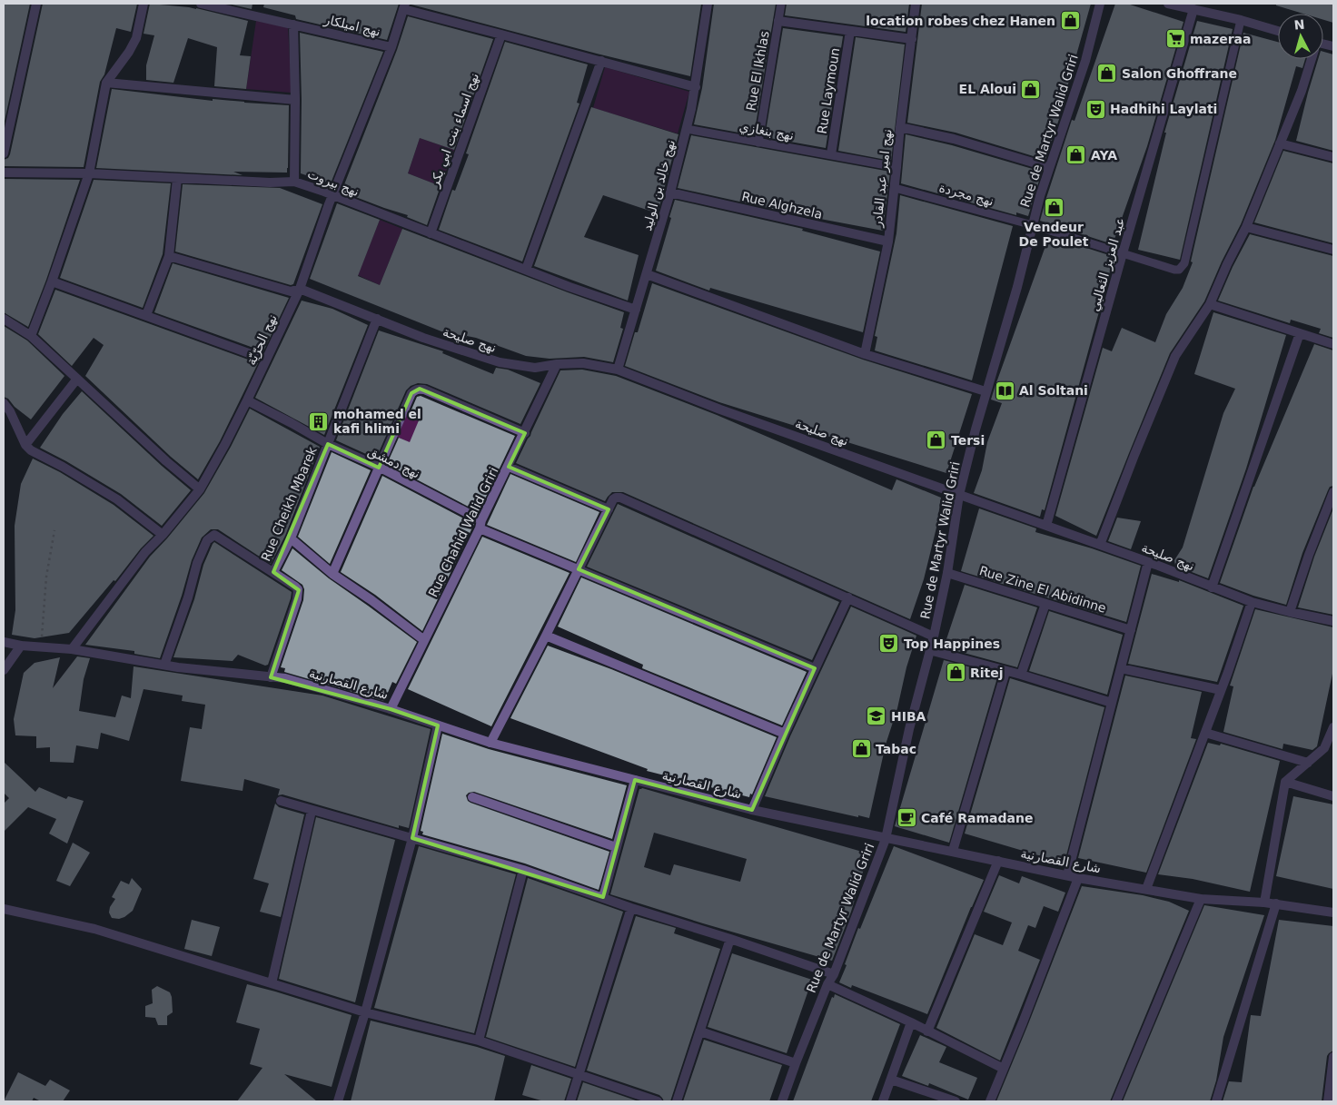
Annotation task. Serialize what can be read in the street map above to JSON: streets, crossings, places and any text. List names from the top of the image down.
{
  "streets": {
    "street": [
      "نهج اميلكار",
      "Rue Laymoun",
      "نهج اسماء بنت ابي بكر",
      "Rue de Martyr Walid Griri",
      "نهج امير عبد القادر",
      "نهج بيروت",
      "نهج خالد بن الوليد",
      "Rue Alghzela",
      "عبد العزيز الثعالبي",
      "نهج الحرّيّة",
      "نهج صليحة",
      "نهج دمشق",
      "Rue Cheikh Mbarek",
      "Rue Chahid Walid Griri",
      "Rue Zine El Abidinne",
      "شارع القصارنية"
    ],
    "lane": ["Rue El Ikhlas", "نهج بنغازي", "نهج مجردة"]
  },
  "crossings": [
    ["نهج اميلكار", "نهج الحرّيّة"],
    ["Rue El Ikhlas", "نهج بنغازي"],
    ["Rue Laymoun", "نهج بنغازي"],
    ["نهج اسماء بنت ابي بكر", "نهج بيروت"],
    ["نهج بنغازي", "نهج امير عبد القادر"],
    ["نهج بنغازي", "نهج خالد بن الوليد"],
    ["Rue de Martyr Walid Griri", "نهج مجردة"],
    ["Rue de Martyr Walid Griri", "نهج صليحة"],
    ["Rue de Martyr Walid Griri", "Rue Zine El Abidinne"],
    ["Rue de Martyr Walid Griri", "شارع القصارنية"],
    ["نهج امير عبد القادر", "نهج مجردة"],
    ["نهج امير عبد القادر", "Rue Alghzela"],
    ["نهج بيروت", "نهج خالد بن الوليد"],
    ["نهج بيروت", "نهج الحرّيّة"],
    ["نهج خالد بن الوليد", "Rue Alghzela"],
    ["نهج خالد بن الوليد", "نهج صليحة"],
    ["نهج مجردة", "عبد العزيز الثعالبي"],
    ["عبد العزيز الثعالبي", "نهج صليحة"],
    ["نهج الحرّيّة", "نهج صليحة"],
    ["نهج الحرّيّة", "نهج دمشق"],
    ["نهج الحرّيّة", "شارع القصارنية"],
    ["نهج صليحة", "Rue Cheikh Mbarek"],
    ["نهج صليحة", "Rue Chahid Walid Griri"],
    ["نهج دمشق", "Rue Cheikh Mbarek"],
    ["نهج دمشق", "Rue Chahid Walid Griri"],
    ["Rue Chahid Walid Griri", "شارع القصارنية"]
  ],
  "places": {
    "shop": [
      "location robes chez Hanen",
      "Salon Ghoffrane",
      "EL Aloui",
      "AYA",
      "Vendeur De Poulet",
      "Tersi",
      "Ritej",
      "Tabac"
    ],
    "supermarket": ["mazeraa"],
    "theatre": ["Hadhihi Laylati", "Top Happines"],
    "library": ["Al Soltani"],
    "building": ["mohamed el kafi hlimi"],
    "school or university": ["HIBA"],
    "cafe": ["Café Ramadane"]
  },
  "north": "top"
}
